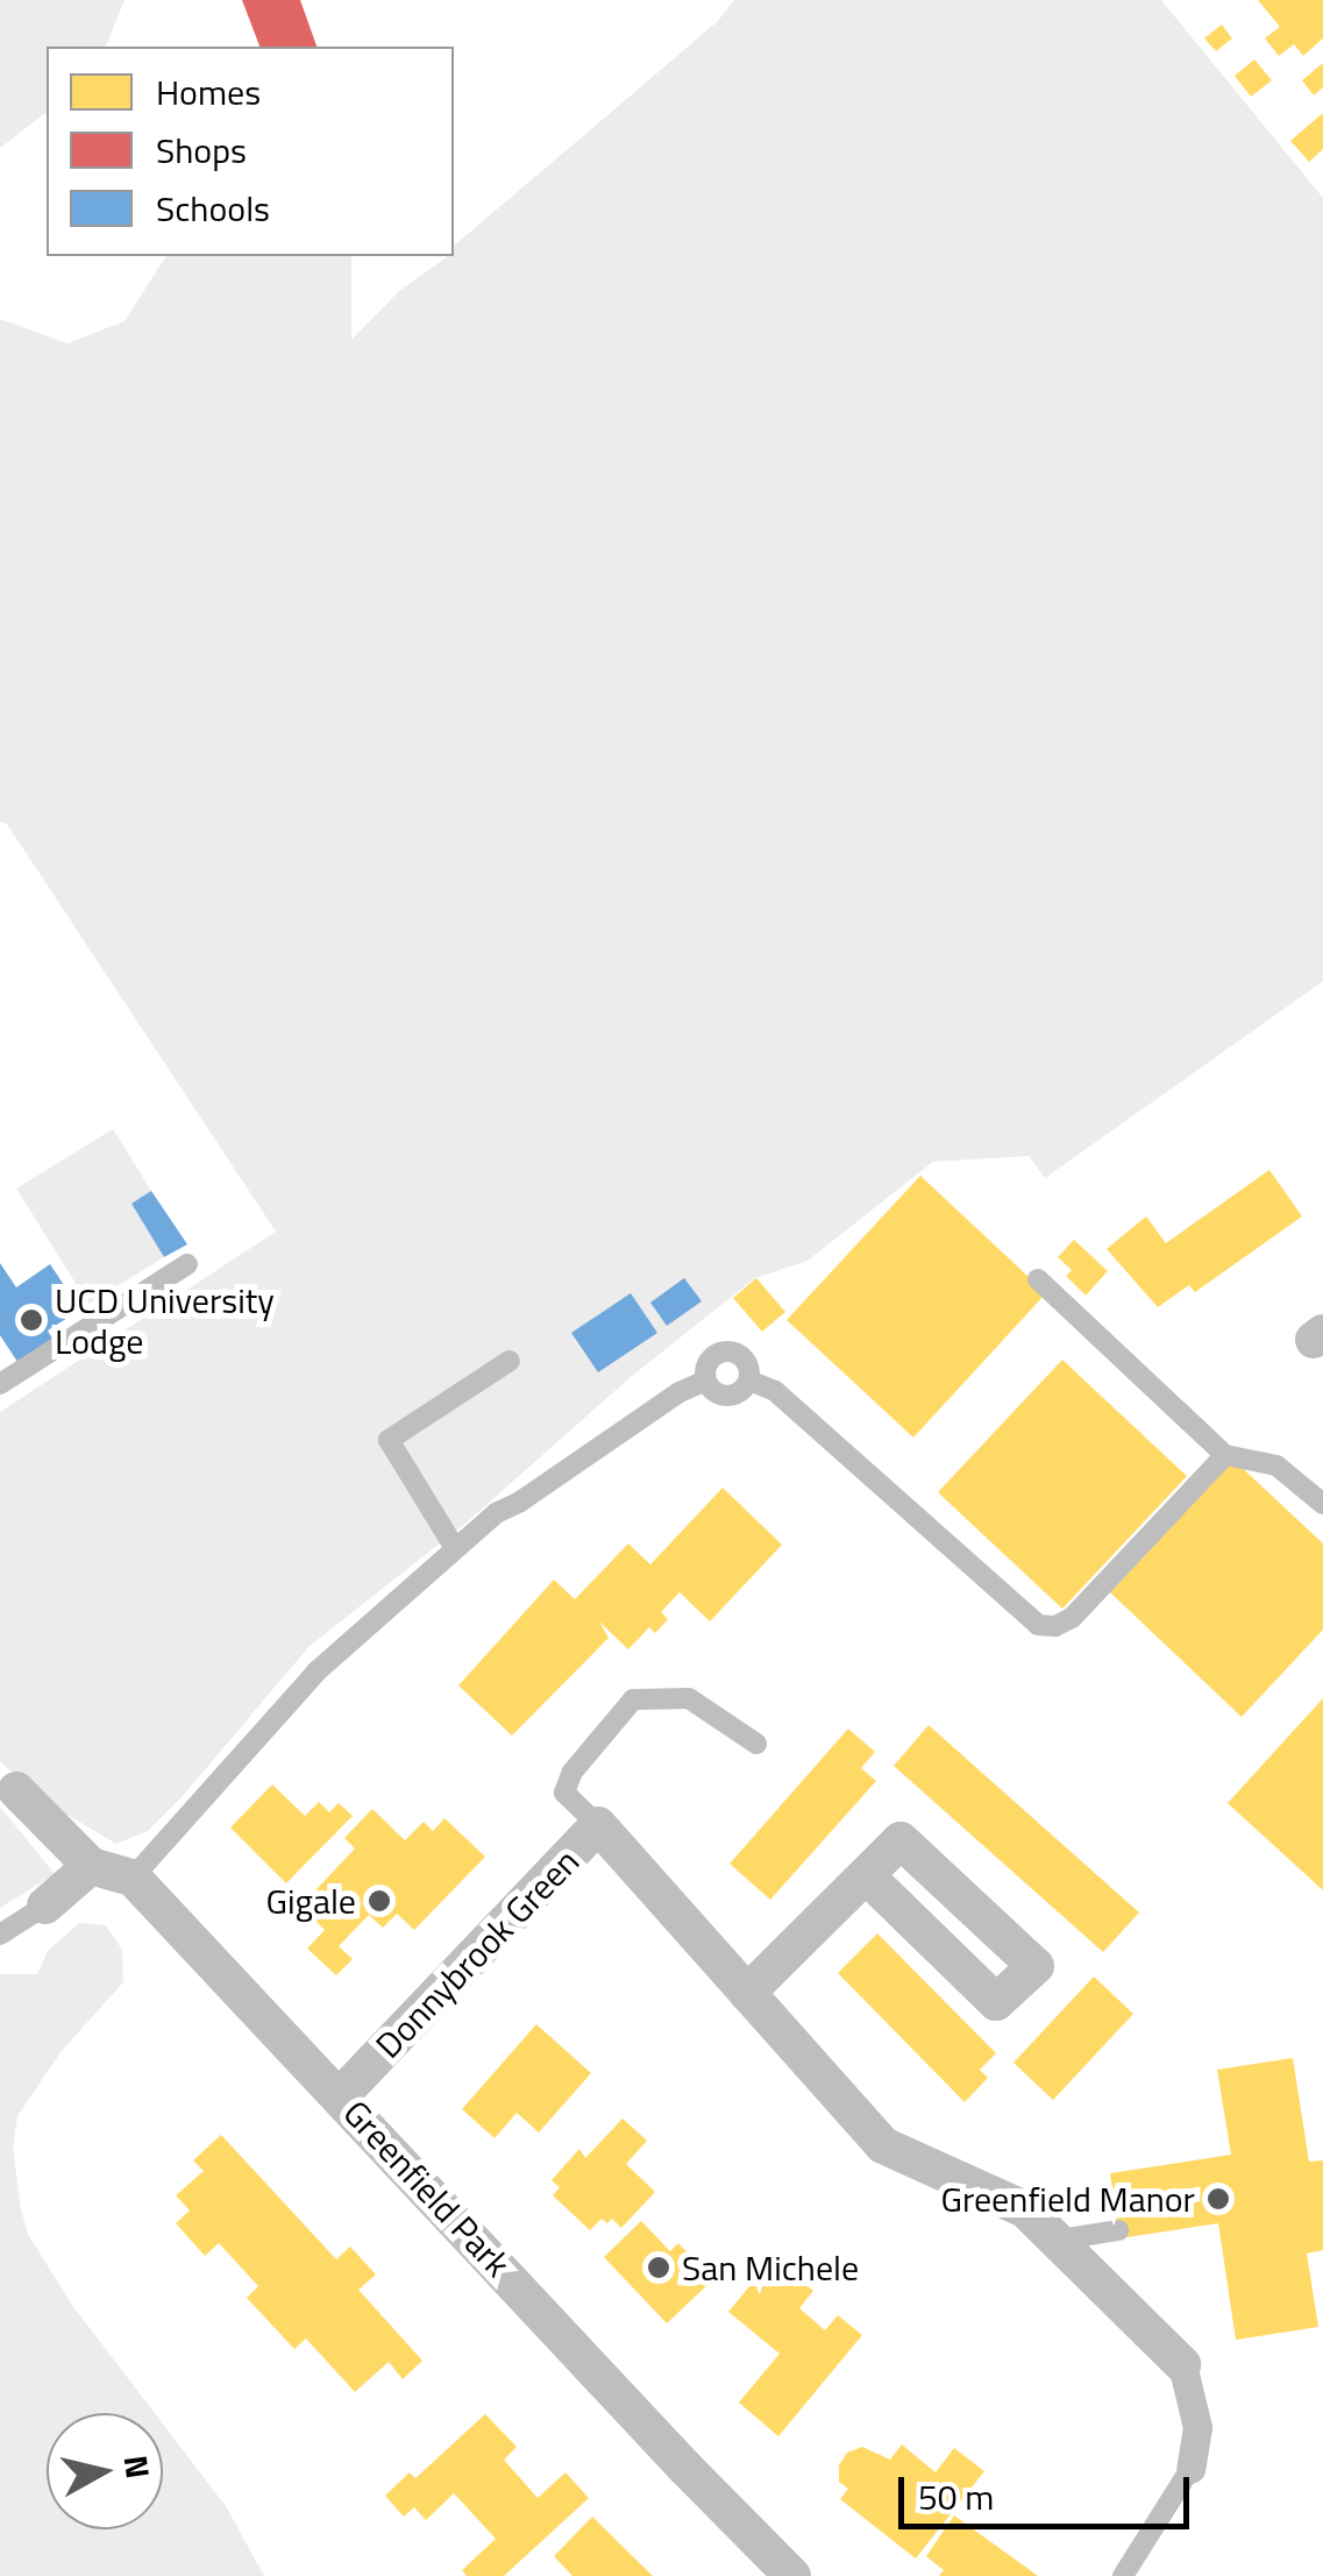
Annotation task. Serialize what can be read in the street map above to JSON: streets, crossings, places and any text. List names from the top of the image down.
{
  "streets": {
    "street": ["Donnybrook Green", "Greenfield Park"]
  },
  "crossings": [
    ["Donnybrook Green", "Greenfield Park"]
  ],
  "places": [
    "UCD University Lodge",
    "Gigale",
    "Greenfield Manor",
    "San Michele"
  ],
  "legend": ["Homes", "Shops", "Schools"],
  "scale_bar": "50 m",
  "north": "right"
}
